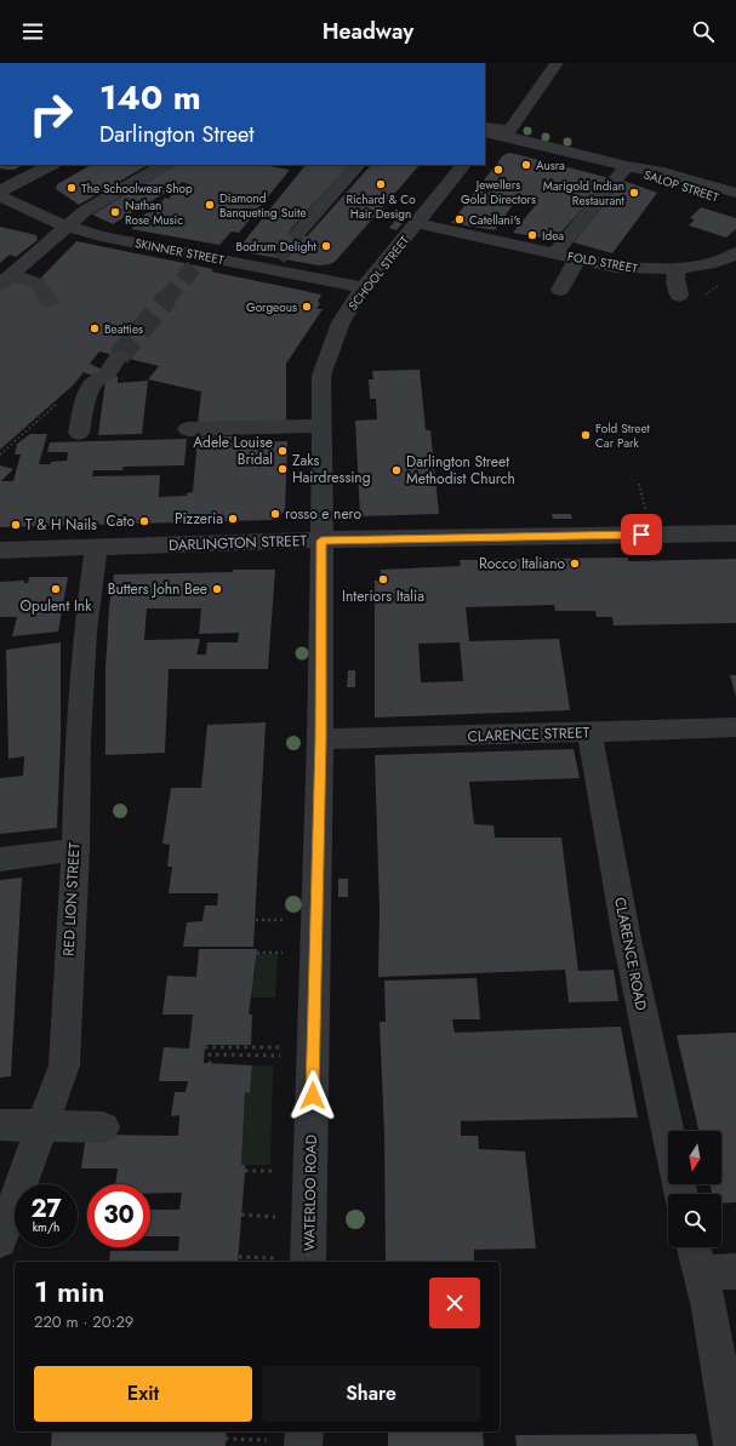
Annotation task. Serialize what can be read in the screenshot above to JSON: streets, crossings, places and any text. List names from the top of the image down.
{
  "streets": {
    "street": [
      "SALOP STREET",
      "SKINNER STREET",
      "FOLD STREET",
      "SCHOOL STREET",
      "DARLINGTON STREET",
      "CLARENCE STREET",
      "RED LION STREET",
      "CLARENCE ROAD",
      "WATERLOO ROAD"
    ]
  },
  "crossings": [
    ["SALOP STREET", "FOLD STREET"],
    ["SKINNER STREET", "SCHOOL STREET"],
    ["FOLD STREET", "SCHOOL STREET"],
    ["SCHOOL STREET", "DARLINGTON STREET"],
    ["SCHOOL STREET", "WATERLOO ROAD"],
    ["DARLINGTON STREET", "RED LION STREET"],
    ["DARLINGTON STREET", "WATERLOO ROAD"],
    ["CLARENCE STREET", "CLARENCE ROAD"],
    ["CLARENCE STREET", "WATERLOO ROAD"]
  ],
  "places": [
    "Ausra",
    "Jewellers Gold Directors",
    "Richard & Co Hair Design",
    "The Schoolwear Shop",
    "Marigold Indian Restaurant",
    "Diamond Banqueting Suite",
    "Nathan Rose Music",
    "Catellani's",
    "Idea",
    "Bodrum Delight",
    "Gorgeous",
    "Beatties",
    "Fold Street Car Park",
    "Adele Louise Bridal",
    "Zaks Hairdressing",
    "Darlington Street Methodist Church",
    "rosso e nero",
    "Pizzeria",
    "Cato",
    "T & H Nails",
    "Rocco Italiano",
    "Interiors Italia",
    "Opulent Ink",
    "Butters John Bee"
  ],
  "north": "bottom",
  "page": {
    "header": "Headway",
    "turn": ["140 m", "Darlington Street"],
    "speed": "27 km/h",
    "limit": "30",
    "heading": ["1 min", "220 m · 20:29"],
    "buttons": ["Exit", "Share"]
  }
}
